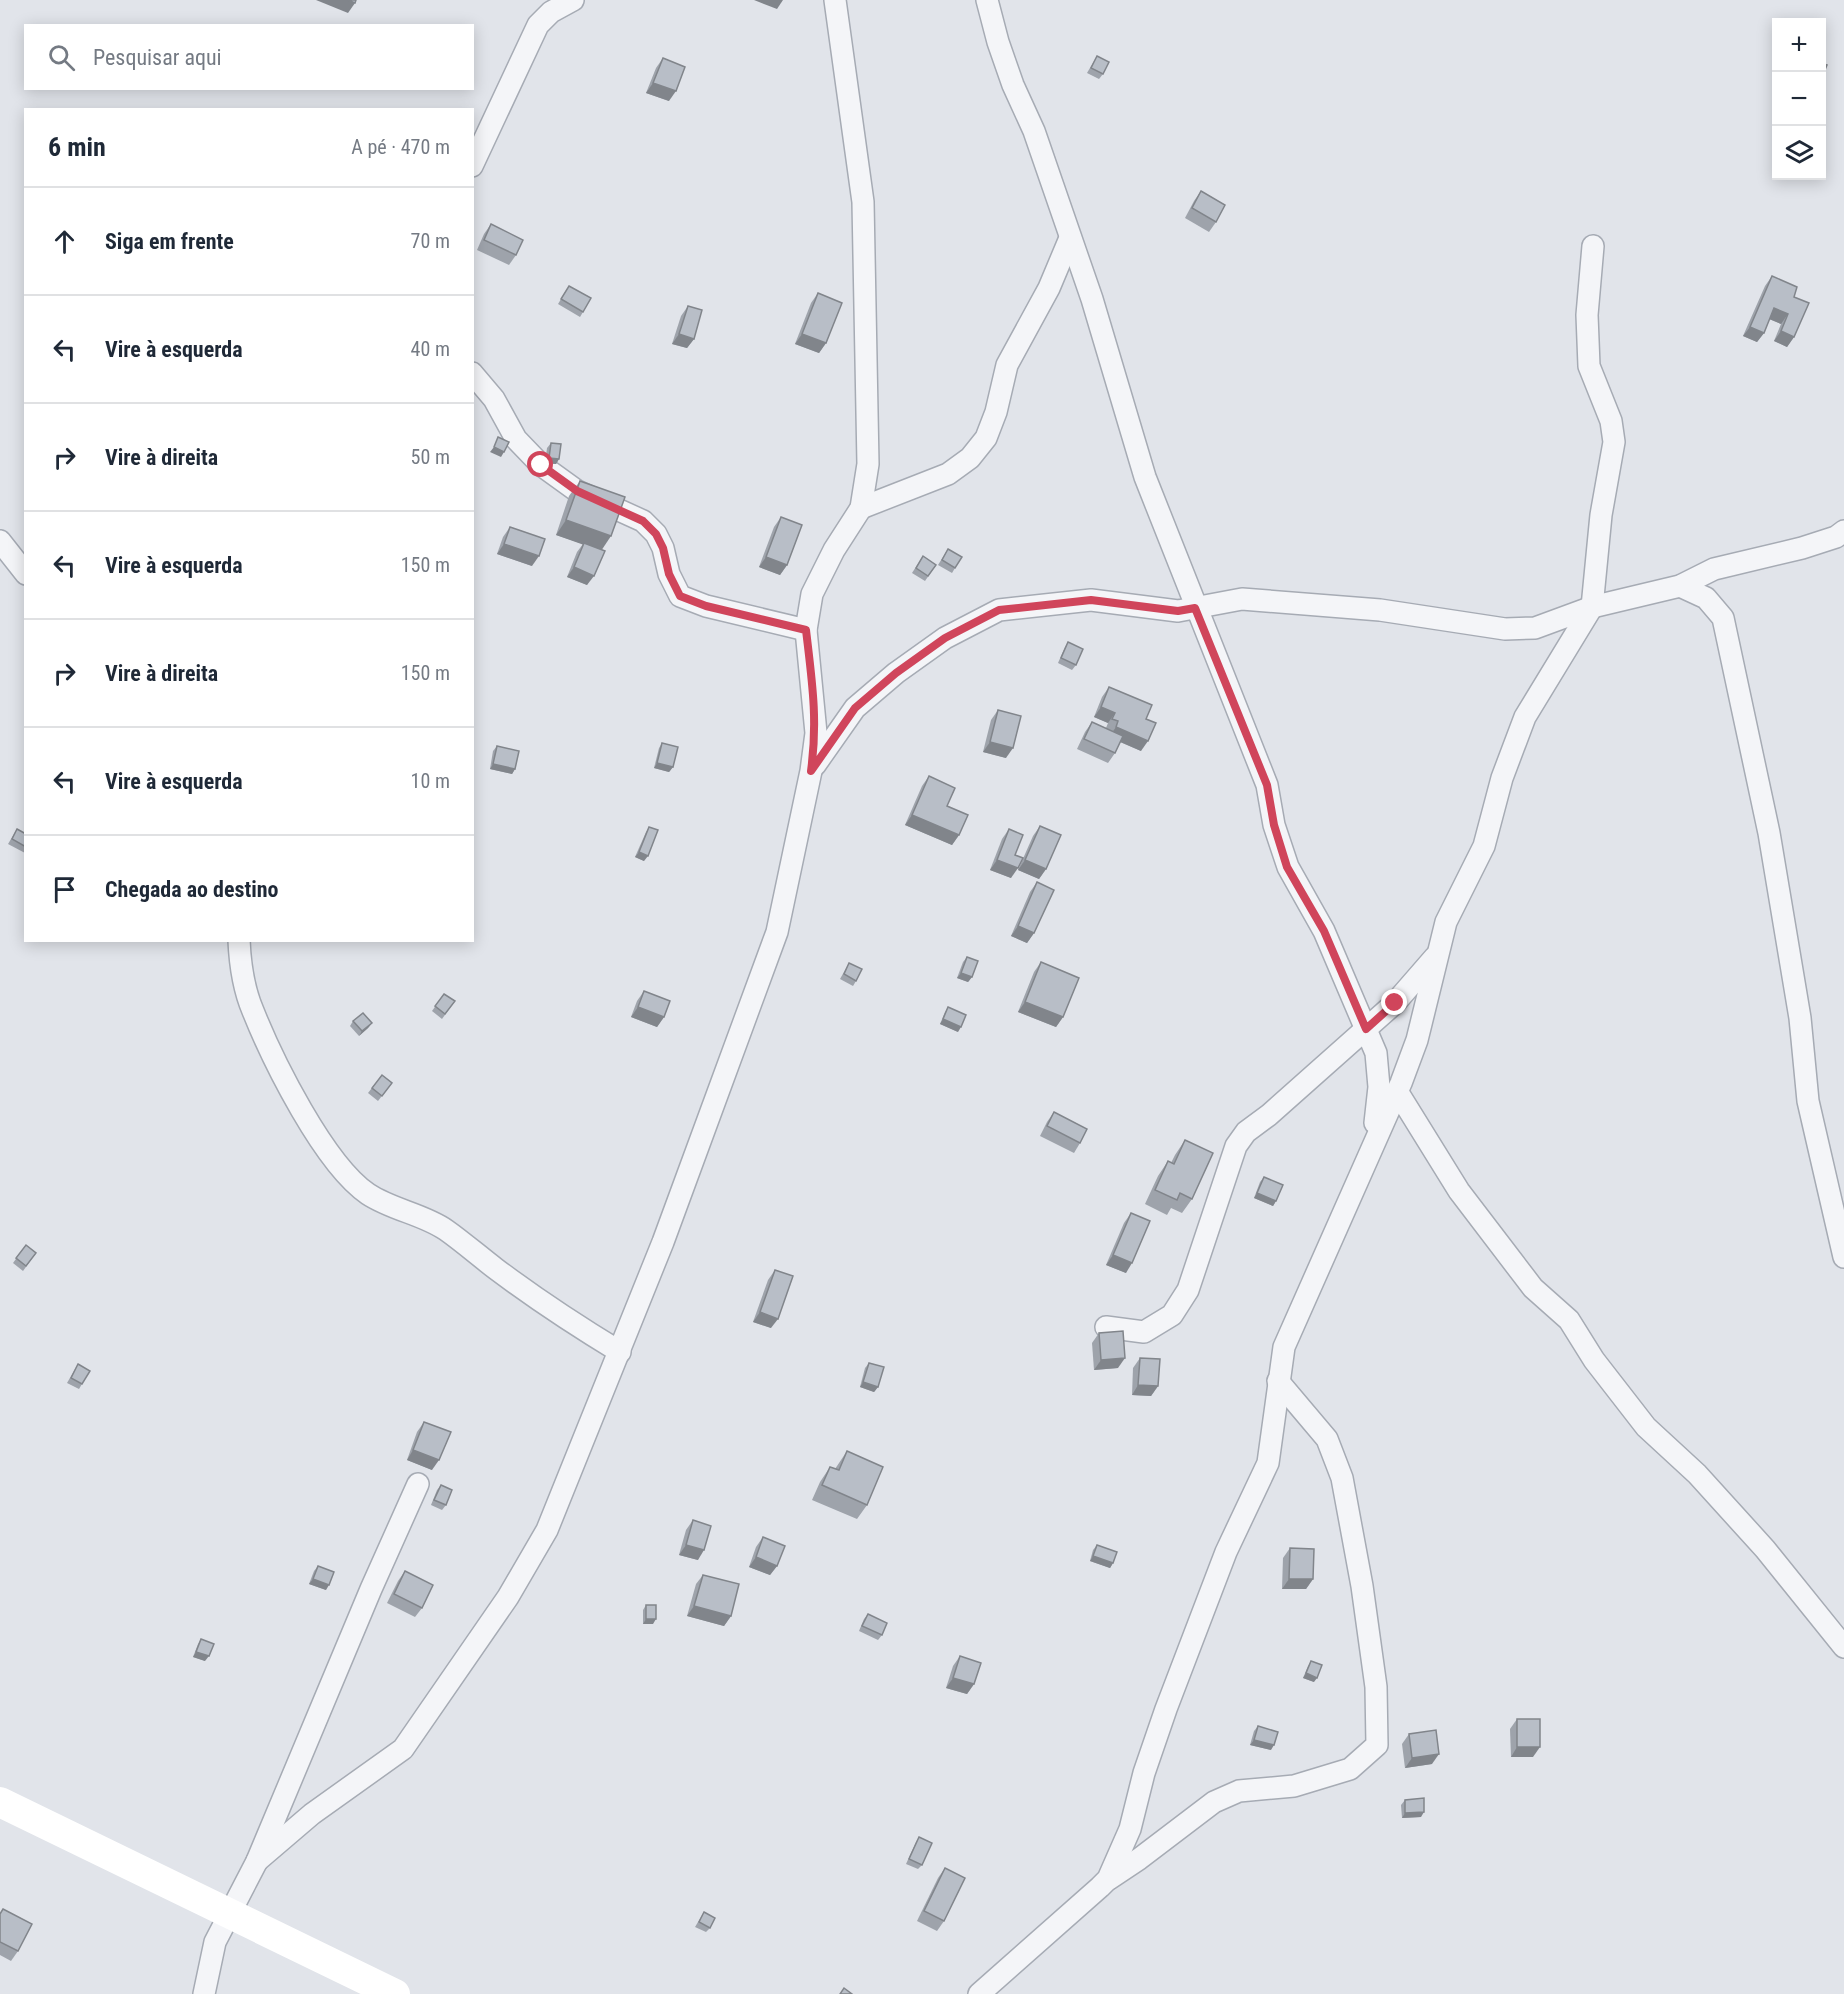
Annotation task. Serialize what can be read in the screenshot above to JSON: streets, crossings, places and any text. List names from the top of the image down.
{
  "page": {
    "map_buttons": ["+", "−"],
    "search": "Pesquisar aqui",
    "heading": ["6 min", "A pé · 470 m"],
    "list": [
      ["Siga em frente", "70 m"],
      ["Vire à esquerda", "40 m"],
      ["Vire à direita", "50 m"],
      ["Vire à esquerda", "150 m"],
      ["Vire à direita", "150 m"],
      ["Vire à esquerda", "10 m"],
      "Chegada ao destino"
    ]
  }
}
